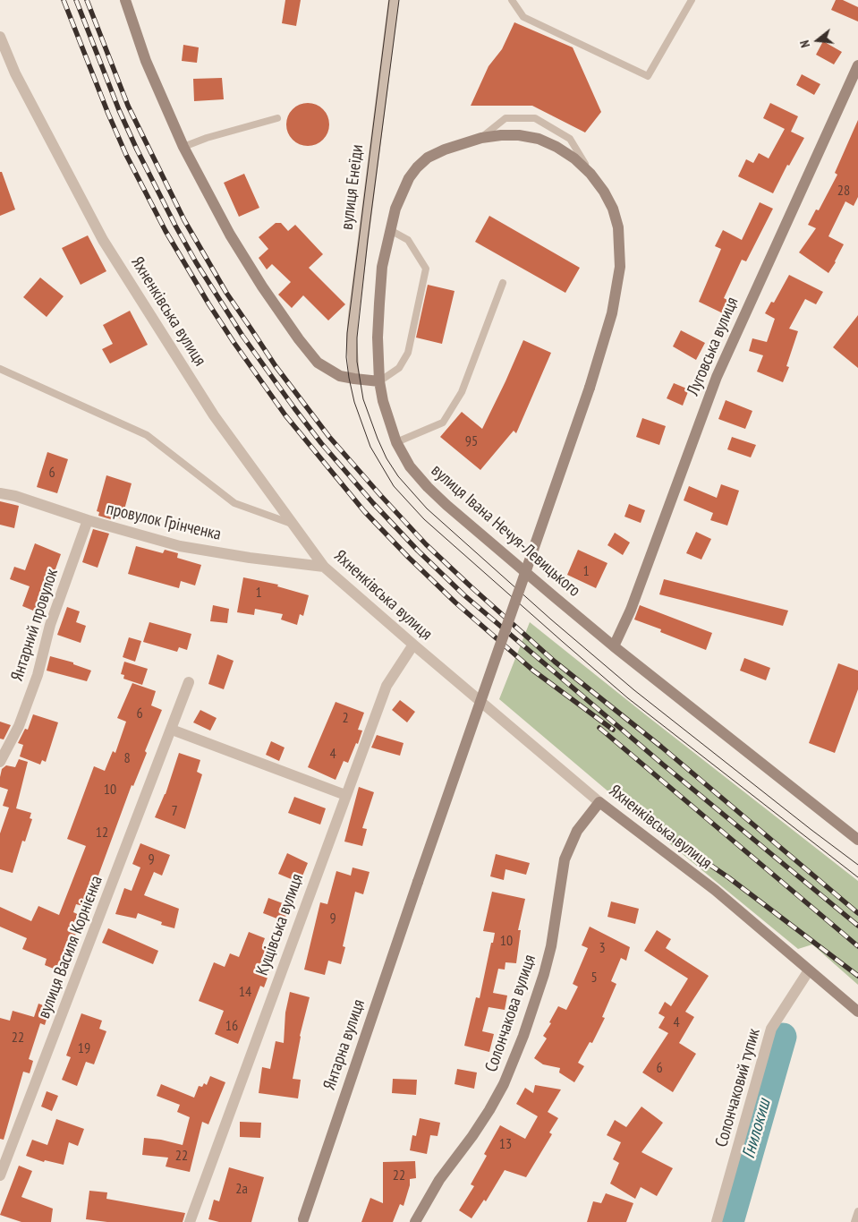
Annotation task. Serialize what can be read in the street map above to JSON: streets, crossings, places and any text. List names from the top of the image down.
{
  "streets": {
    "main road": [
      "Яхненківська вулиця",
      "Луговська вулиця",
      "вулиця Івана Нечуя-Левицького",
      "Солончакова вулиця",
      "Янтарна вулиця"
    ],
    "street": [
      "вулиця Енеїди",
      "провулок Грінченка",
      "Янтарний провулок",
      "Кущівська вулиця",
      "вулиця Василя Корнієнка",
      "Солончаковий тупик"
    ]
  },
  "crossings": [
    ["Яхненківська вулиця", "провулок Грінченка"],
    ["Яхненківська вулиця", "Кущівська вулиця"],
    ["Яхненківська вулиця", "Солончакова вулиця"],
    ["Яхненківська вулиця", "Солончаковий тупик"],
    ["Луговська вулиця", "вулиця Івана Нечуя-Левицького"],
    ["провулок Грінченка", "Янтарний провулок"],
    ["вулиця Івана Нечуя-Левицького", "Янтарна вулиця"]
  ],
  "water": ["Гнилокиш"],
  "house_numbers": [
    "28",
    "95",
    "6",
    "1",
    "1",
    "6",
    "2",
    "4",
    "8",
    "10",
    "7",
    "12",
    "9",
    "9",
    "10",
    "3",
    "5",
    "14",
    "4",
    "16",
    "22",
    "19",
    "6",
    "13",
    "22",
    "22",
    "2а"
  ],
  "north": "left"
}
